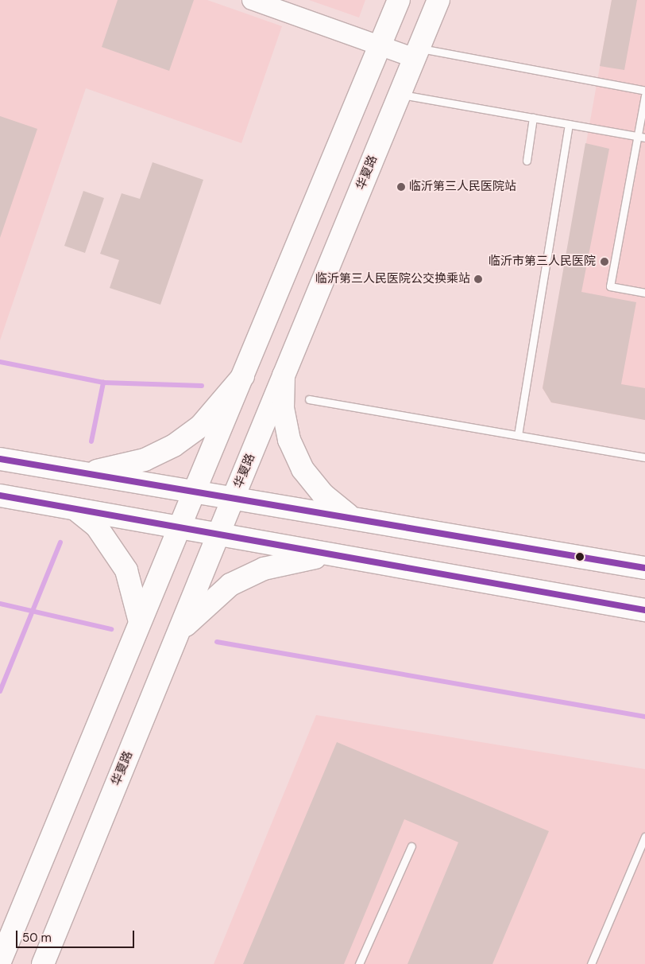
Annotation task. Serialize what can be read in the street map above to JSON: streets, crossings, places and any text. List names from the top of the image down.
{
  "streets": {
    "main road": ["华夏路"]
  },
  "places": ["临沂第三人民医院站", "临沂市第三人民医院", "临沂第三人民医院公交换乘站"],
  "scale_bar": "50 m"
}
